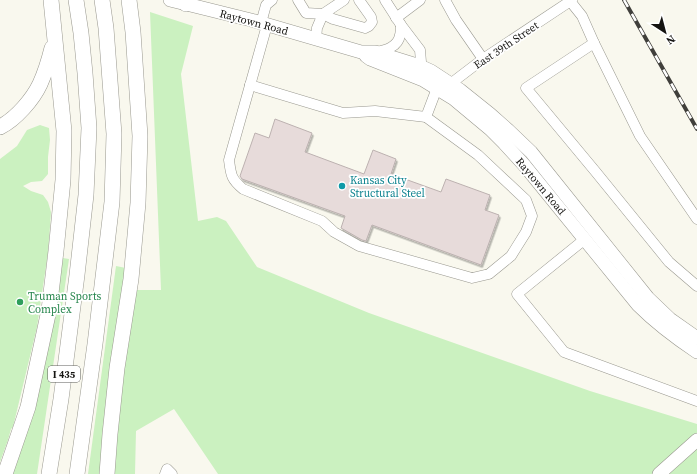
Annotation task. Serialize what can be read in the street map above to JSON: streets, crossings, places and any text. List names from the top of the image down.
{
  "streets": {
    "highway": ["I 435"],
    "main road": ["Raytown Road"],
    "street": ["East 39th Street"]
  },
  "crossings": [
    ["Raytown Road", "East 39th Street"]
  ],
  "places": ["Kansas City Structural Steel", "Truman Sports Complex"],
  "north": "bottom right"
}
